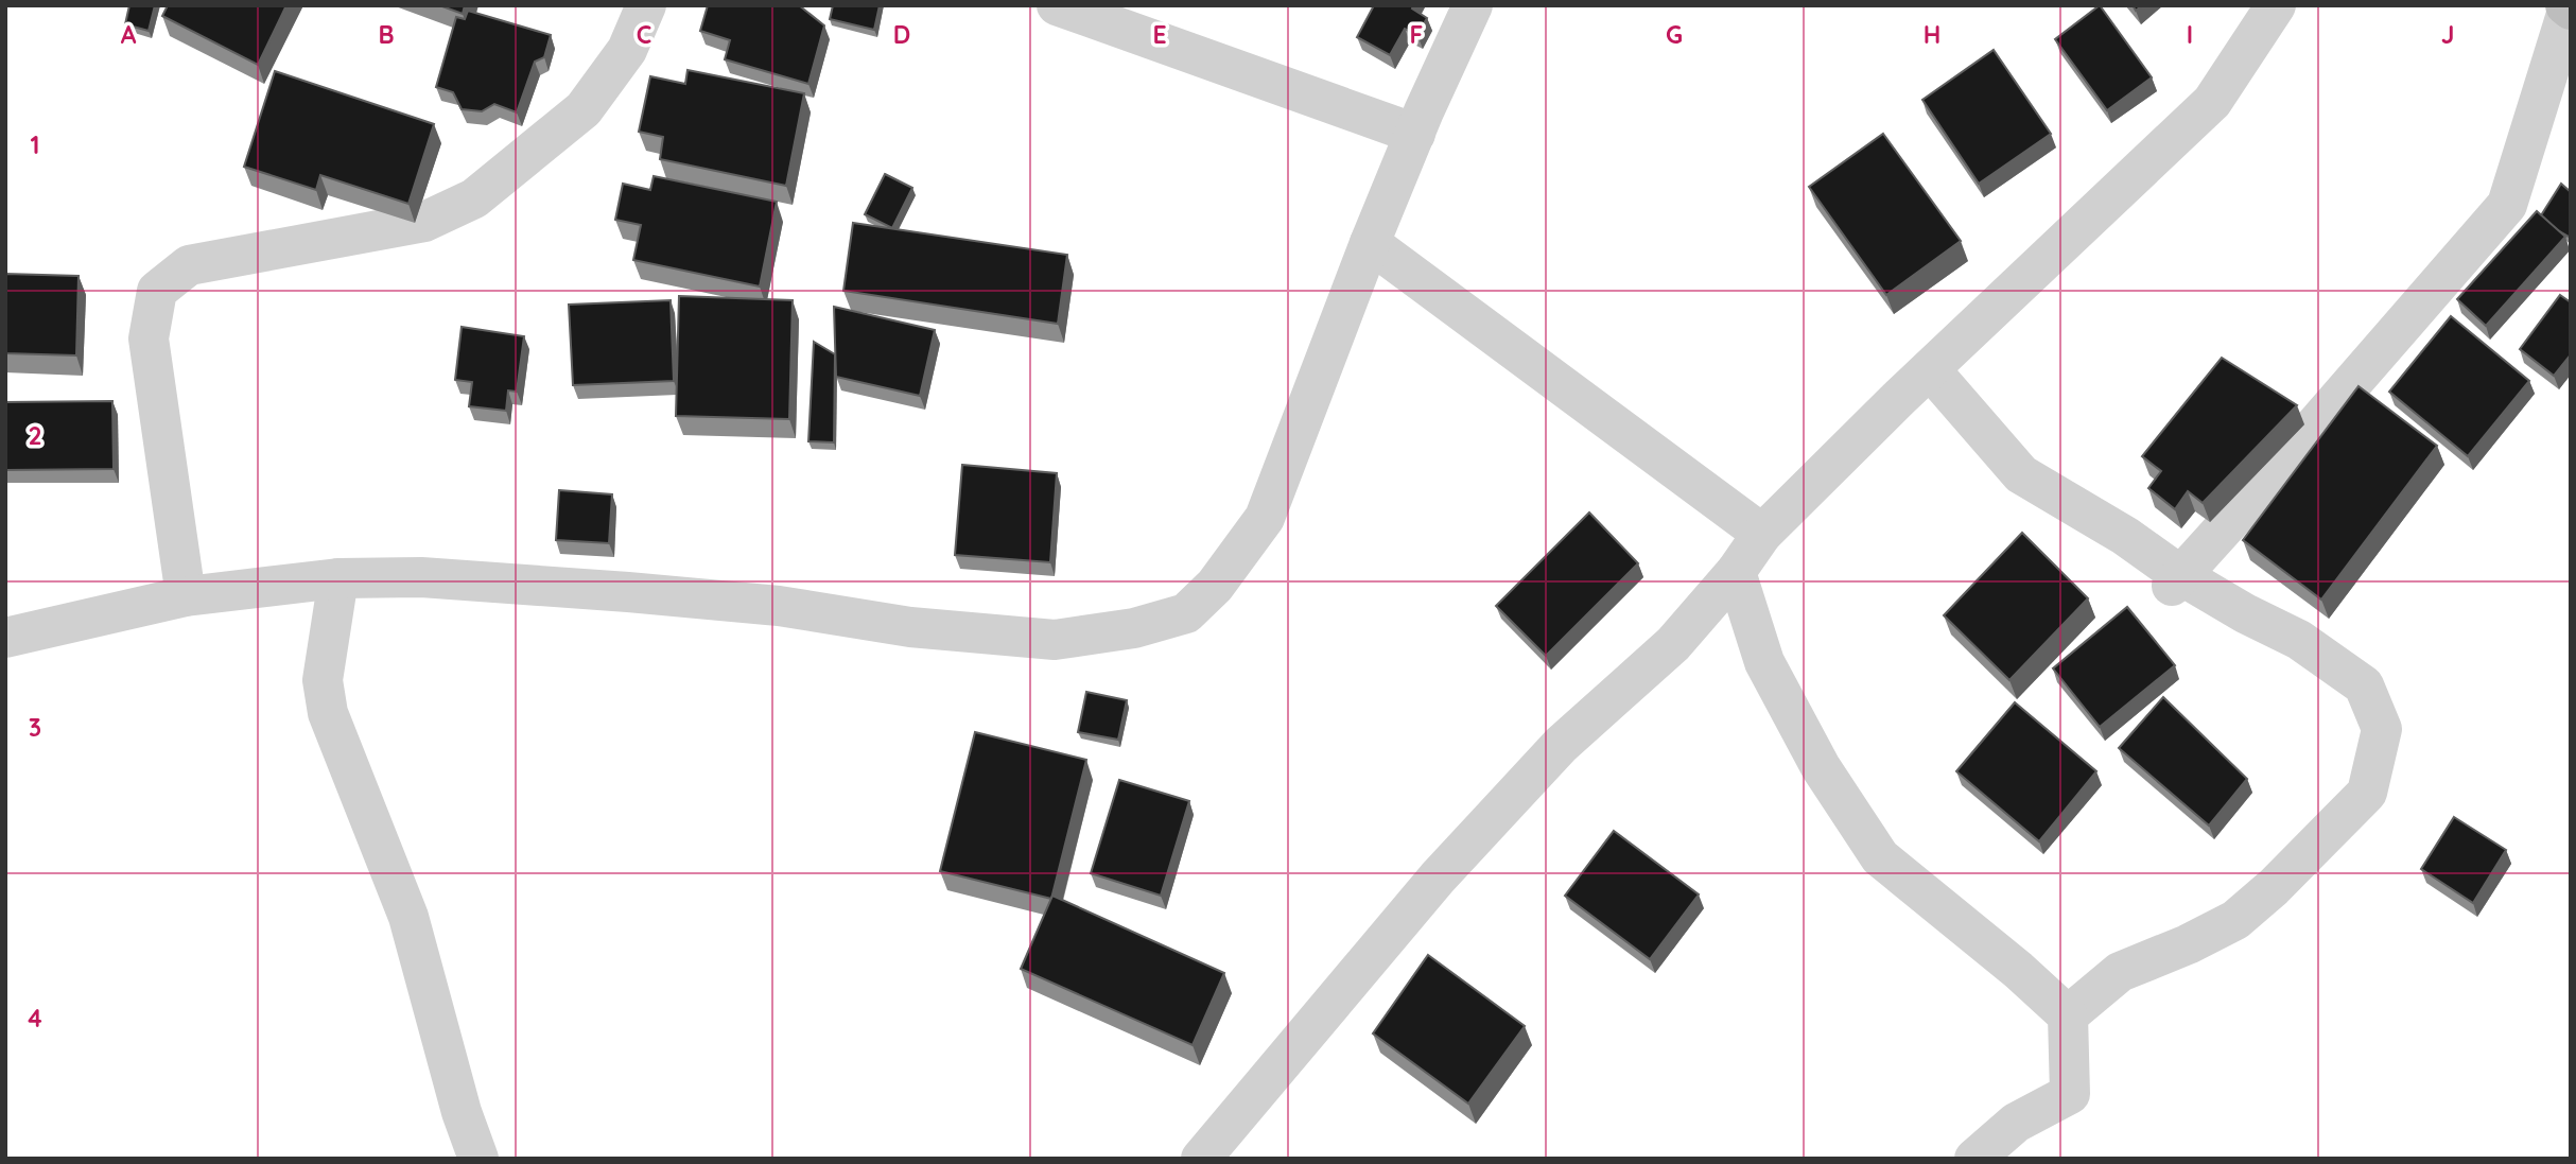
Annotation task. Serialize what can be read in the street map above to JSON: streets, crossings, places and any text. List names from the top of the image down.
{
  "grid": {
    "columns": [
      "A",
      "B",
      "C",
      "D",
      "E",
      "F",
      "G",
      "H",
      "I",
      "J"
    ],
    "rows": [
      "1",
      "2",
      "3",
      "4"
    ]
  }
}
